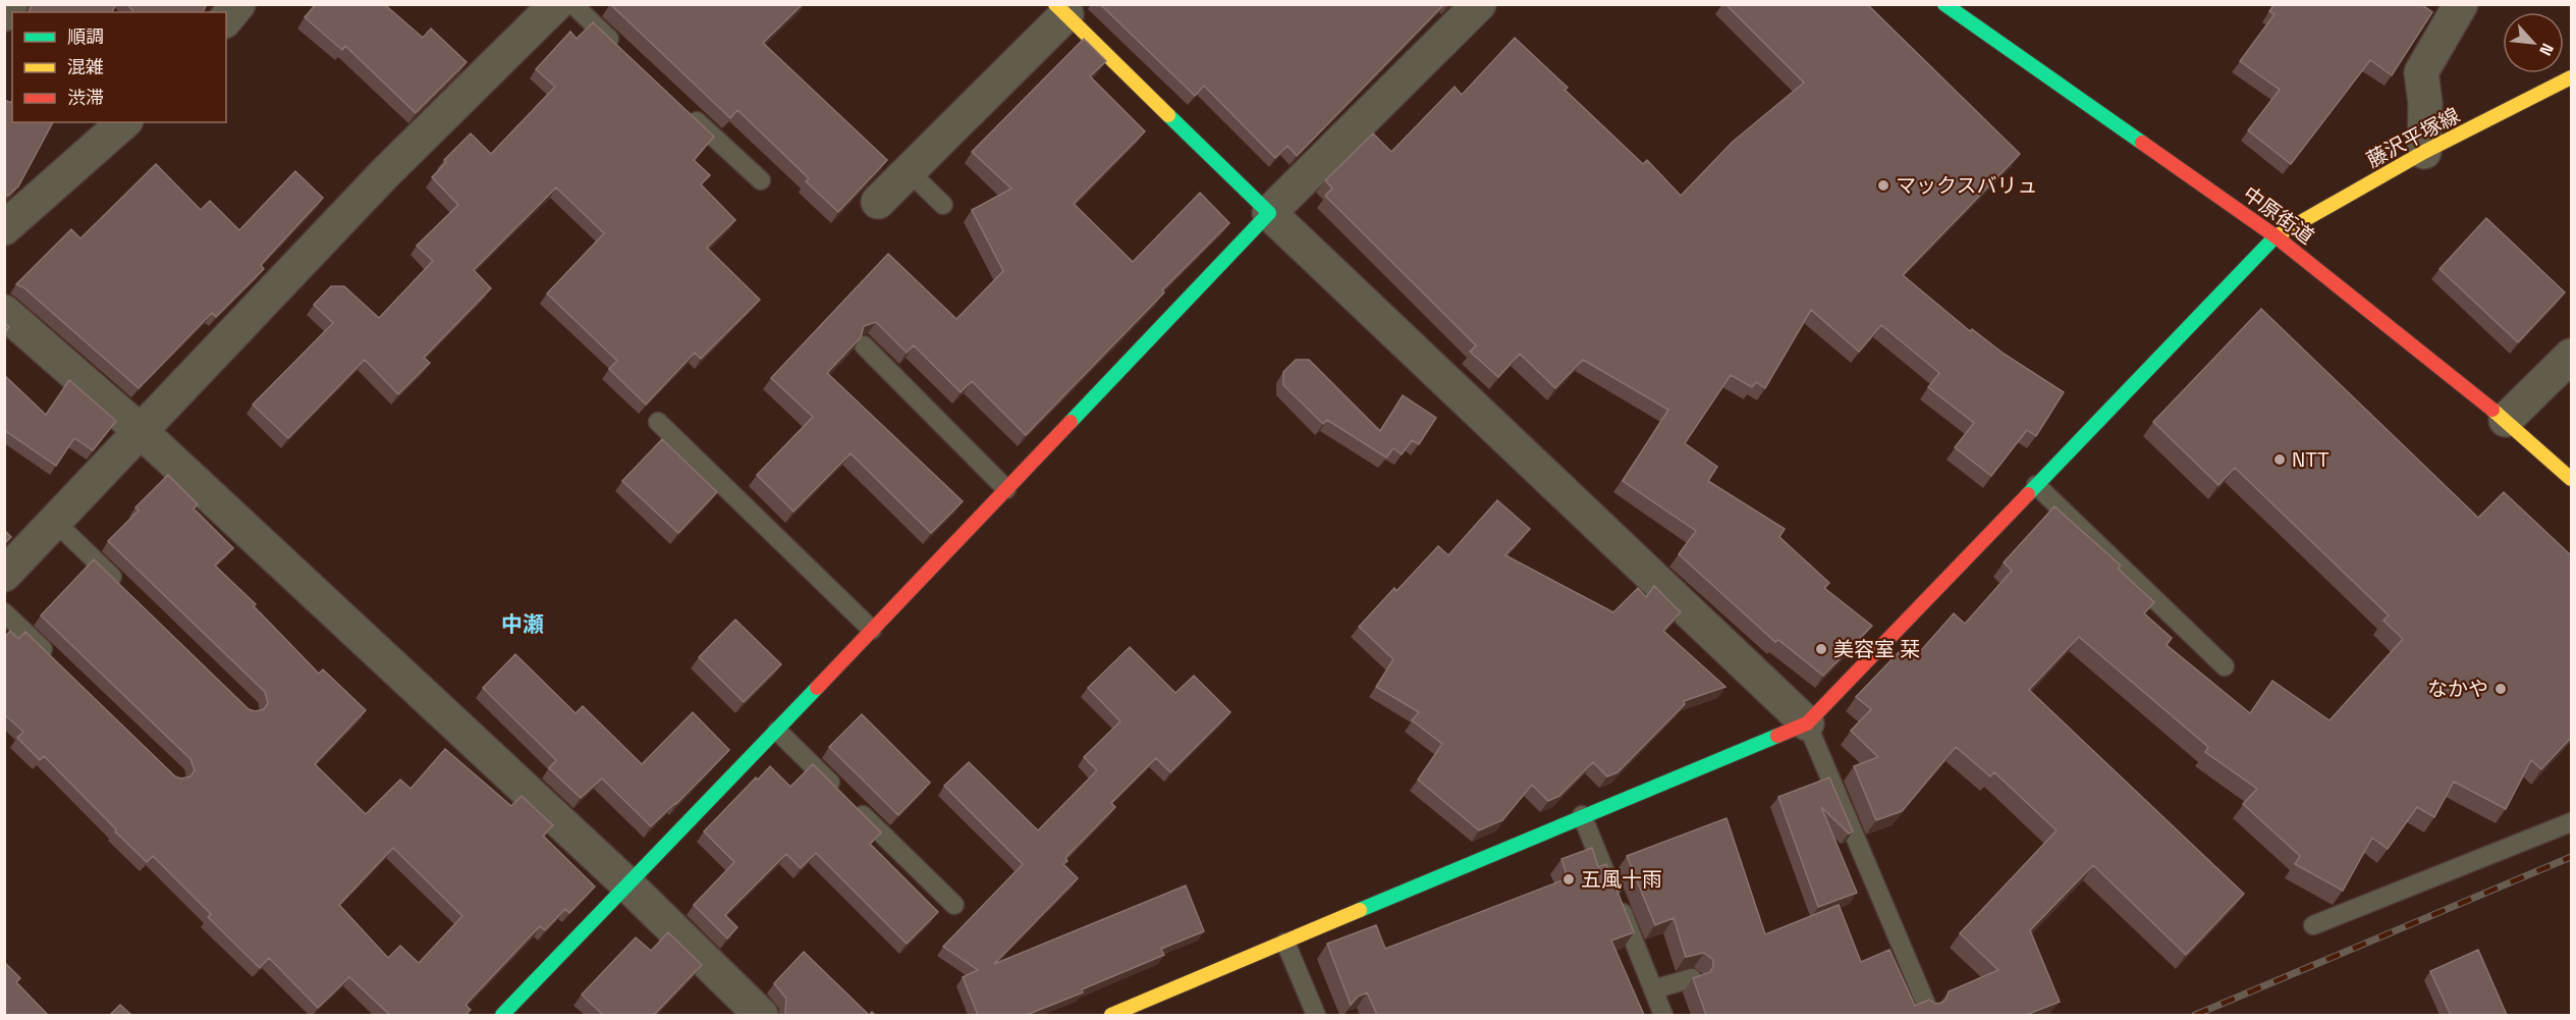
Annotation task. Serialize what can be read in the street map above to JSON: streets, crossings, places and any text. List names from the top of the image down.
{
  "streets": {
    "street": ["藤沢平塚線", "中原街道"]
  },
  "crossings": [
    ["藤沢平塚線", "中原街道"]
  ],
  "districts": ["中瀬"],
  "places": [
    "マックスバリュ",
    "NTT",
    "美容室 栞",
    "なかや",
    "五風十雨"
  ],
  "legend": ["順調", "混雑", "渋滞"],
  "north": "bottom right"
}
